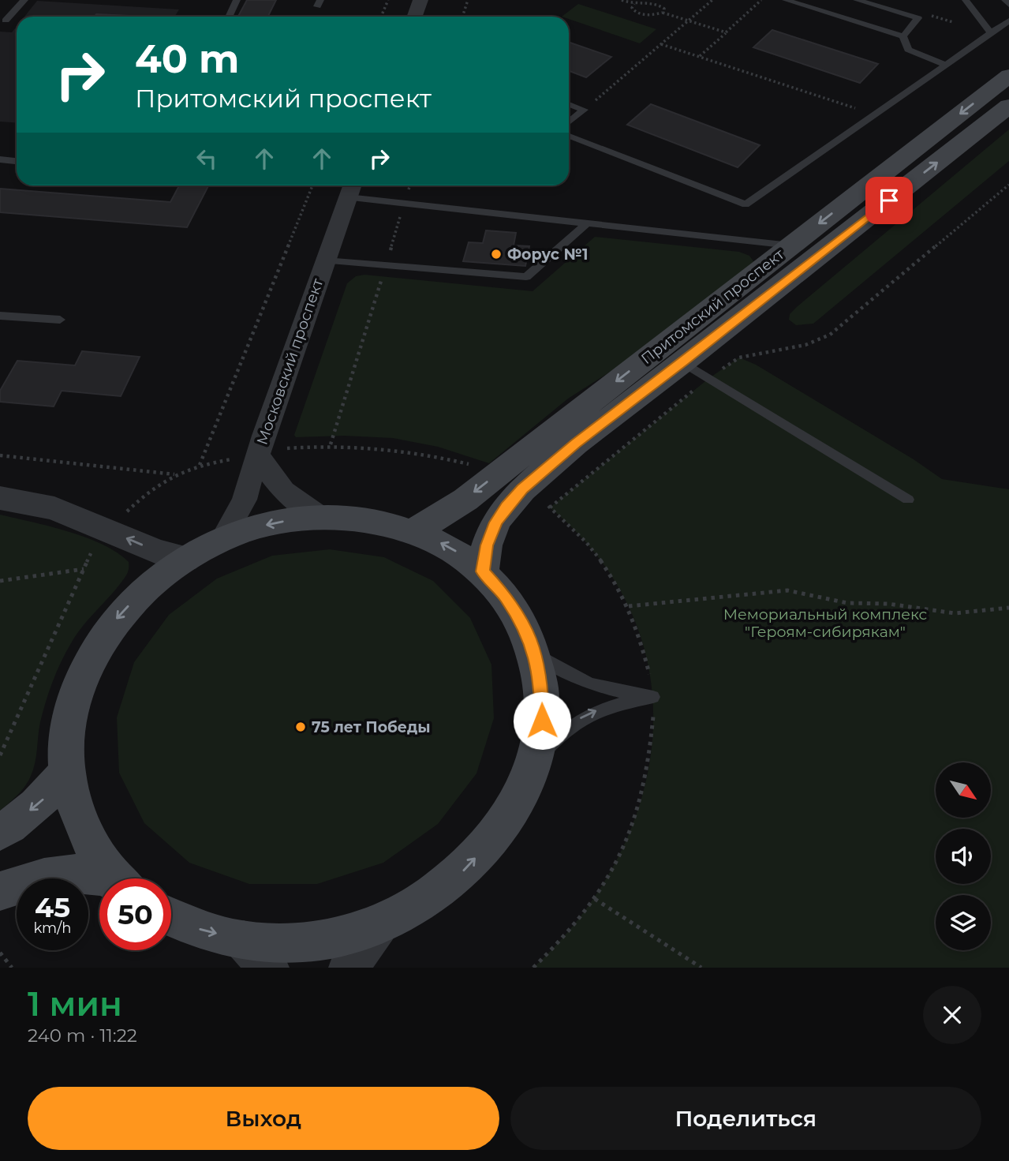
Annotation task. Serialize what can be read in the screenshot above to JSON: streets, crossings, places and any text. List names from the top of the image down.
{
  "streets": {
    "main road": ["Притомский проспект"],
    "street": ["Московский проспект"]
  },
  "parks": ["Мемориальный комплекс \"Героям-сибирякам\""],
  "places": ["Форус №1", "75 лет Победы"],
  "north": "bottom right",
  "page": {
    "turn": ["40 m", "Притомский проспект"],
    "speed": "45 km/h",
    "limit": "50",
    "heading": ["1 мин", "240 m · 11:22"],
    "buttons": ["Выход", "Поделиться"]
  }
}
